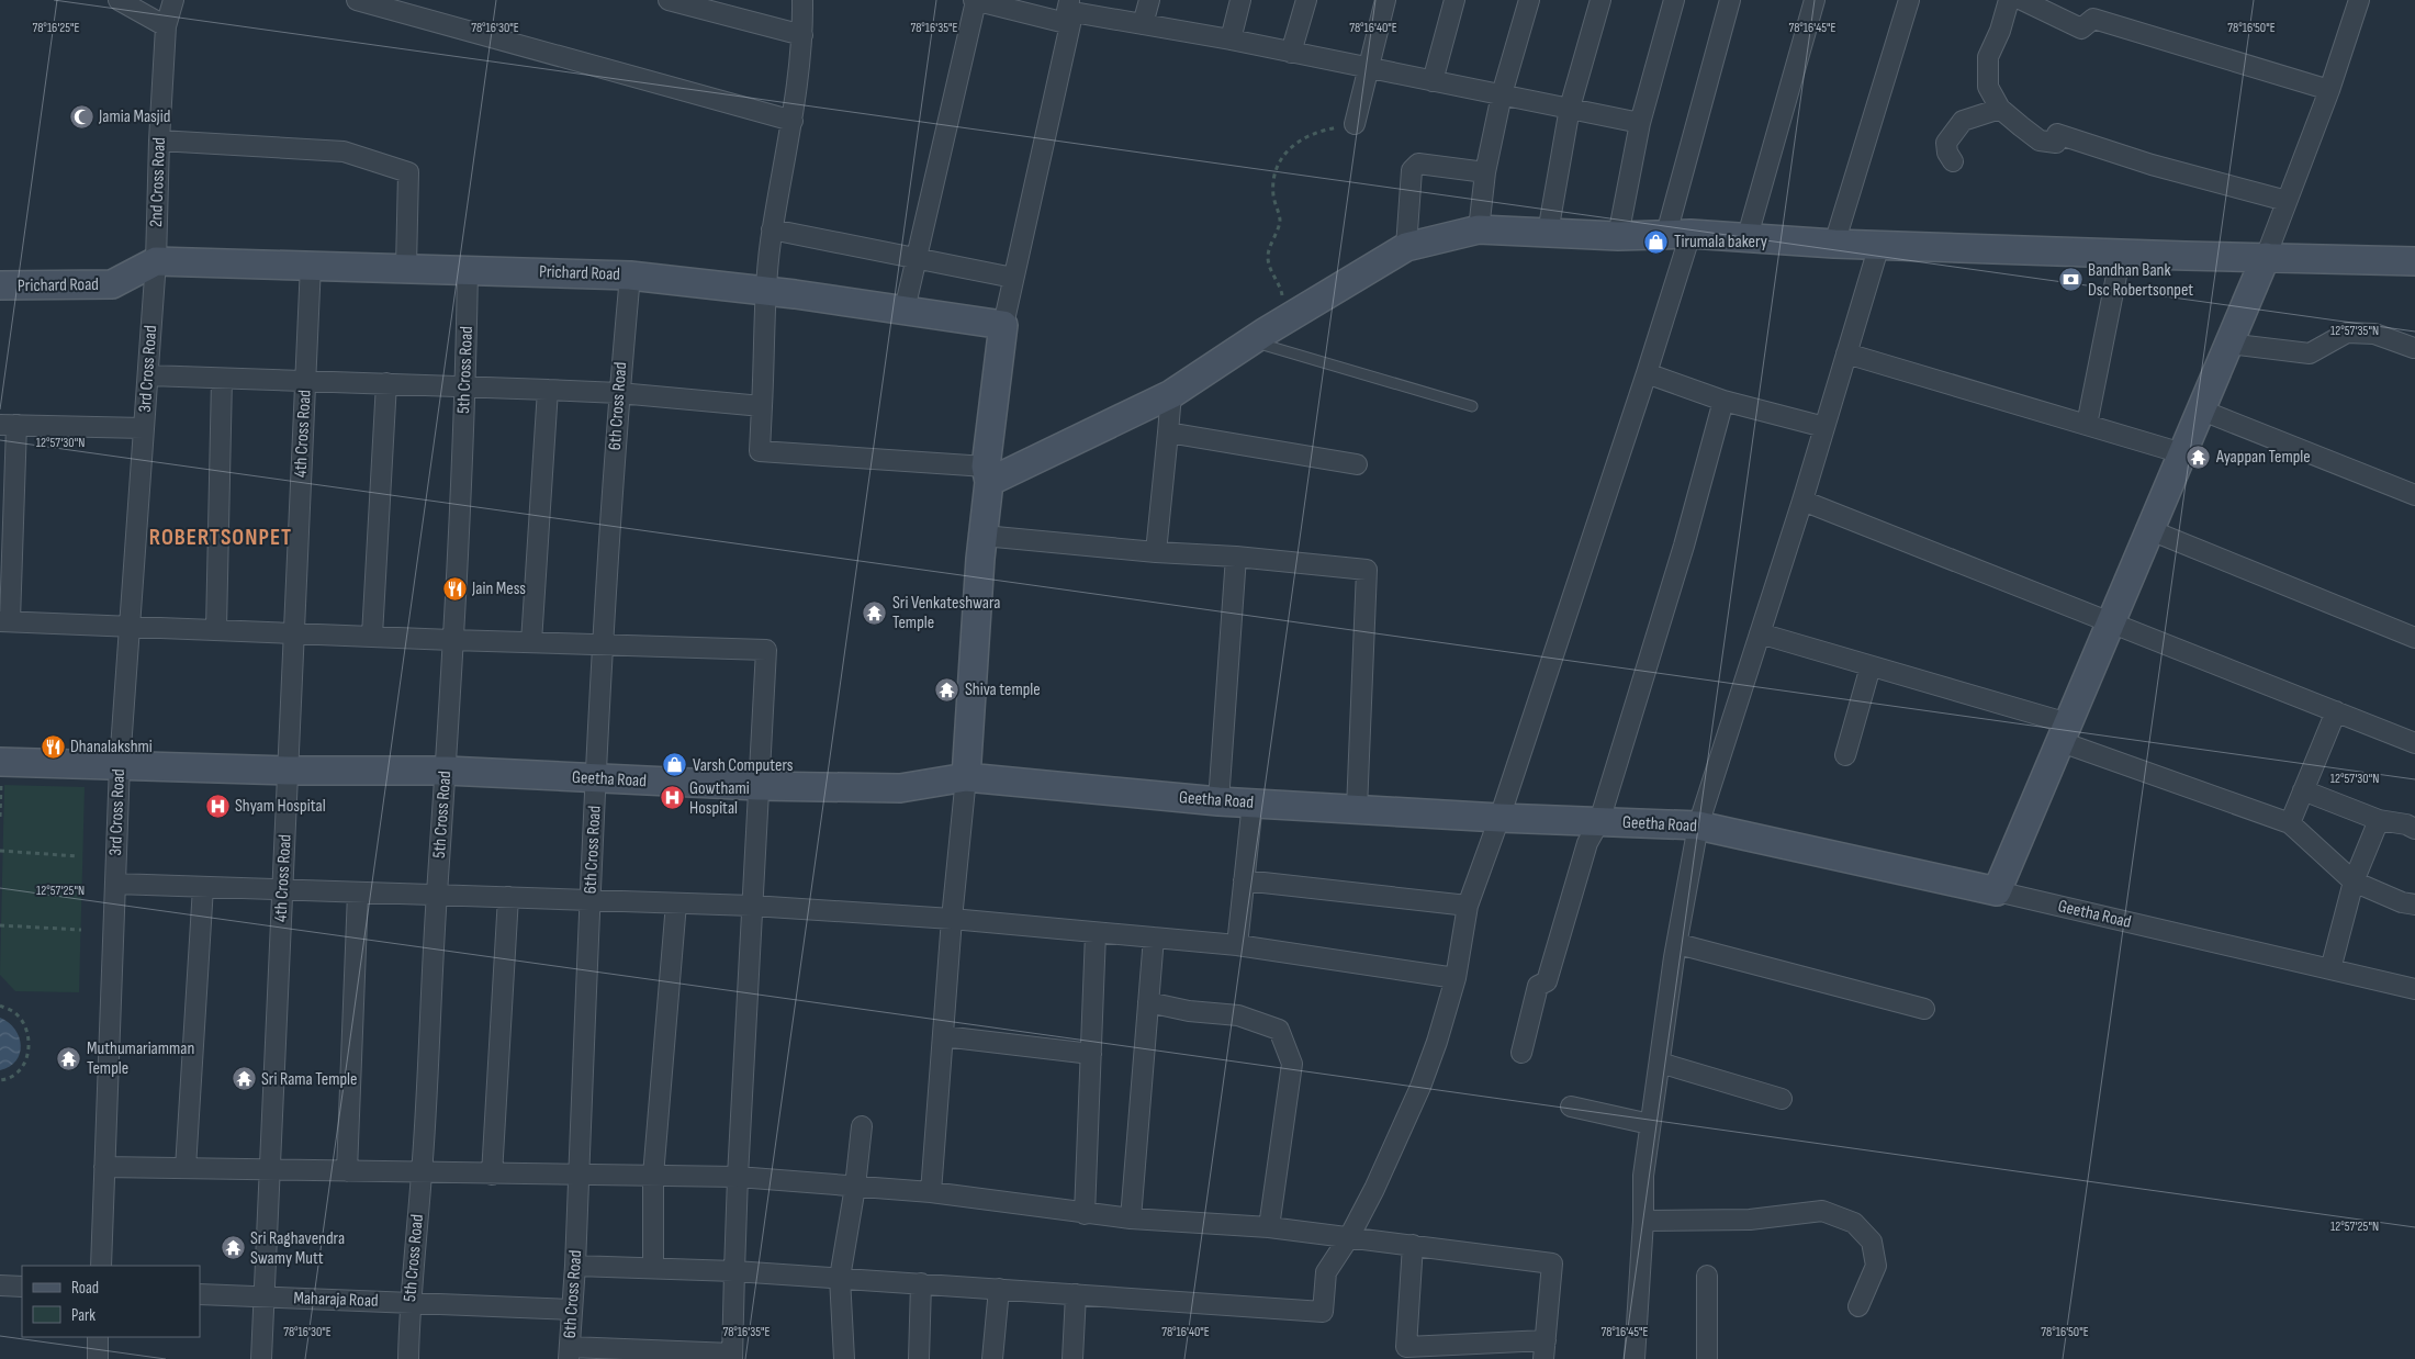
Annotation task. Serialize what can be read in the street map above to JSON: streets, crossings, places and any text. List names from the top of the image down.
{
  "streets": {
    "street": [
      "2nd Cross Road",
      "Prichard Road",
      "3rd Cross Road",
      "5th Cross Road",
      "6th Cross Road",
      "4th Cross Road",
      "Geetha Road",
      "Maharaja Road"
    ]
  },
  "crossings": [
    ["2nd Cross Road", "Prichard Road"],
    ["2nd Cross Road", "3rd Cross Road"],
    ["Prichard Road", "3rd Cross Road"],
    ["Prichard Road", "5th Cross Road"],
    ["Prichard Road", "6th Cross Road"],
    ["Prichard Road", "4th Cross Road"],
    ["3rd Cross Road", "Geetha Road"],
    ["5th Cross Road", "Geetha Road"],
    ["5th Cross Road", "Maharaja Road"],
    ["6th Cross Road", "Geetha Road"],
    ["6th Cross Road", "Maharaja Road"],
    ["4th Cross Road", "Geetha Road"],
    ["4th Cross Road", "Maharaja Road"]
  ],
  "districts": ["ROBERTSONPET"],
  "places": {
    "mosque": ["Jamia Masjid"],
    "shop": ["Tirumala bakery", "Varsh Computers"],
    "bank": ["Bandhan Bank Dsc Robertsonpet"],
    "temple": [
      "Ayappan Temple",
      "Sri Venkateshwara Temple",
      "Shiva temple",
      "Muthumariamman Temple",
      "Sri Rama Temple",
      "Sri Raghavendra Swamy Mutt"
    ],
    "restaurant": ["Jain Mess", "Dhanalakshmi"],
    "hospital": ["Gowthami Hospital", "Shyam Hospital"]
  },
  "legend": ["Road", "Park"],
  "coordinates": [
    "78°16'25\"E",
    "78°16'30\"E",
    "78°16'35\"E",
    "78°16'40\"E",
    "78°16'45\"E",
    "78°16'50\"E",
    "12°57'35\"N",
    "12°57'30\"N",
    "12°57'25\"N"
  ]
}
